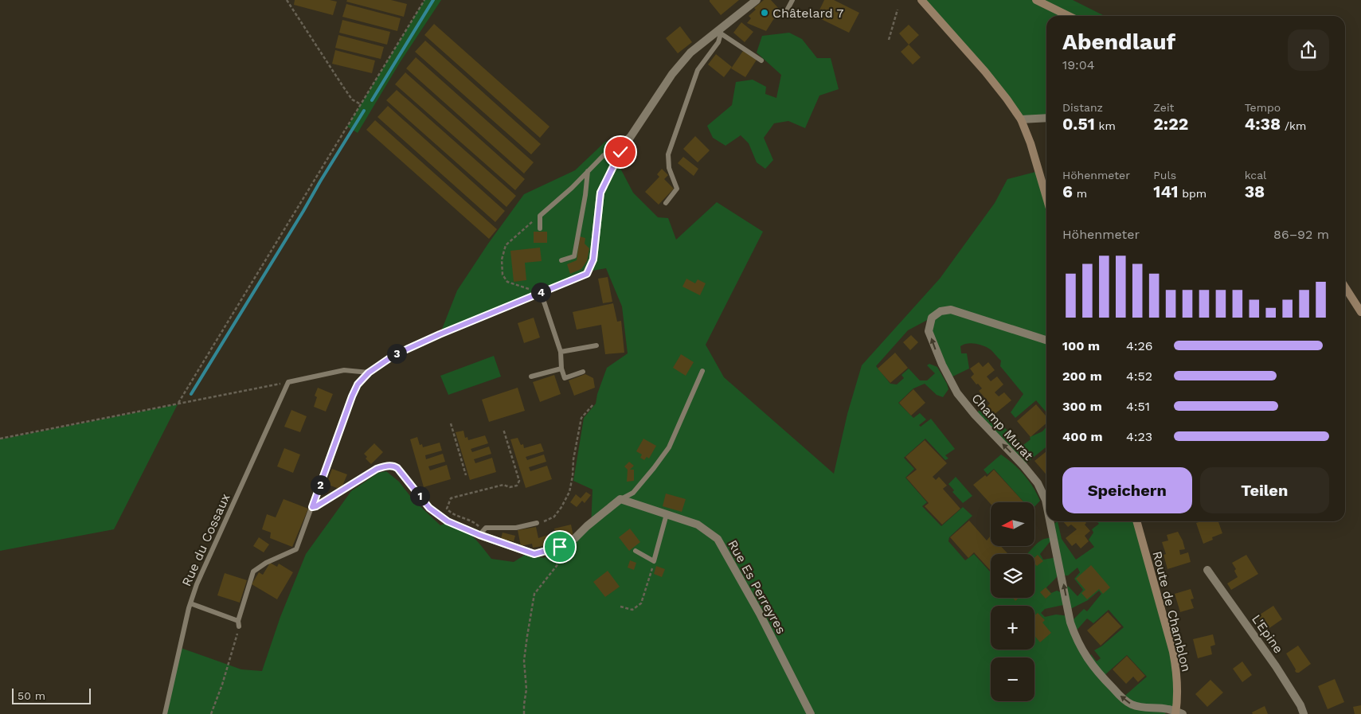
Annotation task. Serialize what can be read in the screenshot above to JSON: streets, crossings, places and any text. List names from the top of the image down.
{
  "streets": {
    "street": [
      "Champ Murat",
      "Rue Es Perreyres",
      "Route de Chamblon",
      "L'Epine"
    ],
    "lane": ["Rue du Cossaux"]
  },
  "crossings": [
    ["Champ Murat", "Route de Chamblon"]
  ],
  "places": ["Châtelard 7"],
  "scale_bar": "50 m",
  "north": "left",
  "page": {
    "heading": ["Abendlauf", "19:04"],
    "stats": [
      ["Distanz", "0.51 km"],
      ["Zeit", "2:22"],
      ["Tempo", "4:38 /km"],
      ["Höhenmeter", "6 m"],
      ["Puls", "141 bpm"],
      ["kcal", "38"]
    ],
    "chart": ["Höhenmeter", "86–92 m"],
    "pins": [
      "4",
      "3",
      "2",
      "1"
    ],
    "list": [
      {
        "name": "100 m",
        "note": "4:26"
      },
      {
        "name": "200 m",
        "note": "4:52"
      },
      {
        "name": "300 m",
        "note": "4:51"
      },
      {
        "name": "400 m",
        "note": "4:23"
      }
    ],
    "buttons": ["Speichern", "Teilen"],
    "map_buttons": ["+", "−"],
    "scale": "50 m"
  }
}
